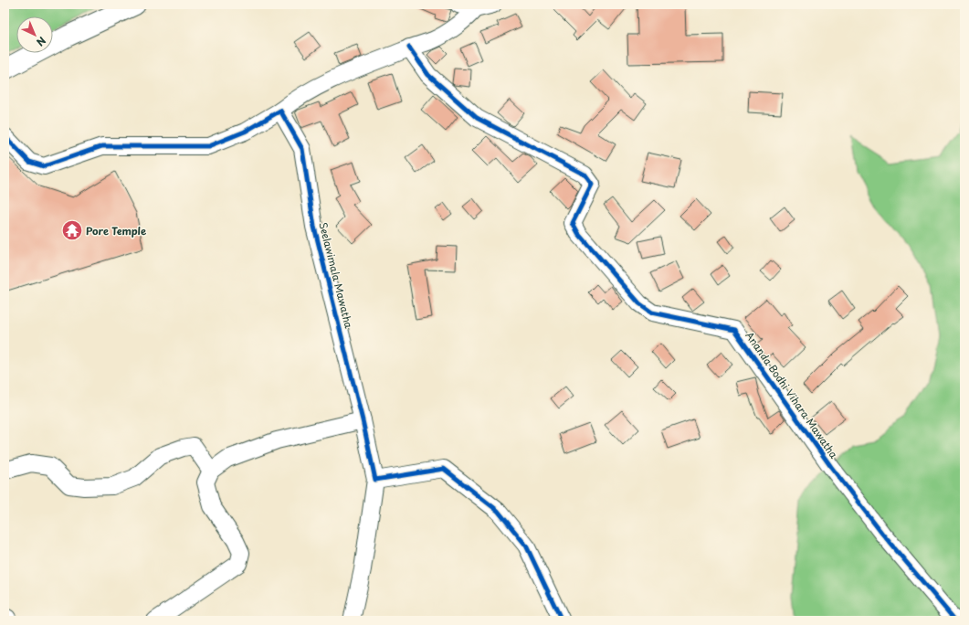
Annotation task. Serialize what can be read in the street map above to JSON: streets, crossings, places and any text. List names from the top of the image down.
{
  "streets": {
    "street": ["Seelawimala Mawatha", "Ananda Bodhi Vihara Mawatha"]
  },
  "places": {
    "temple": ["Pore Temple"]
  },
  "north": "bottom right"
}
